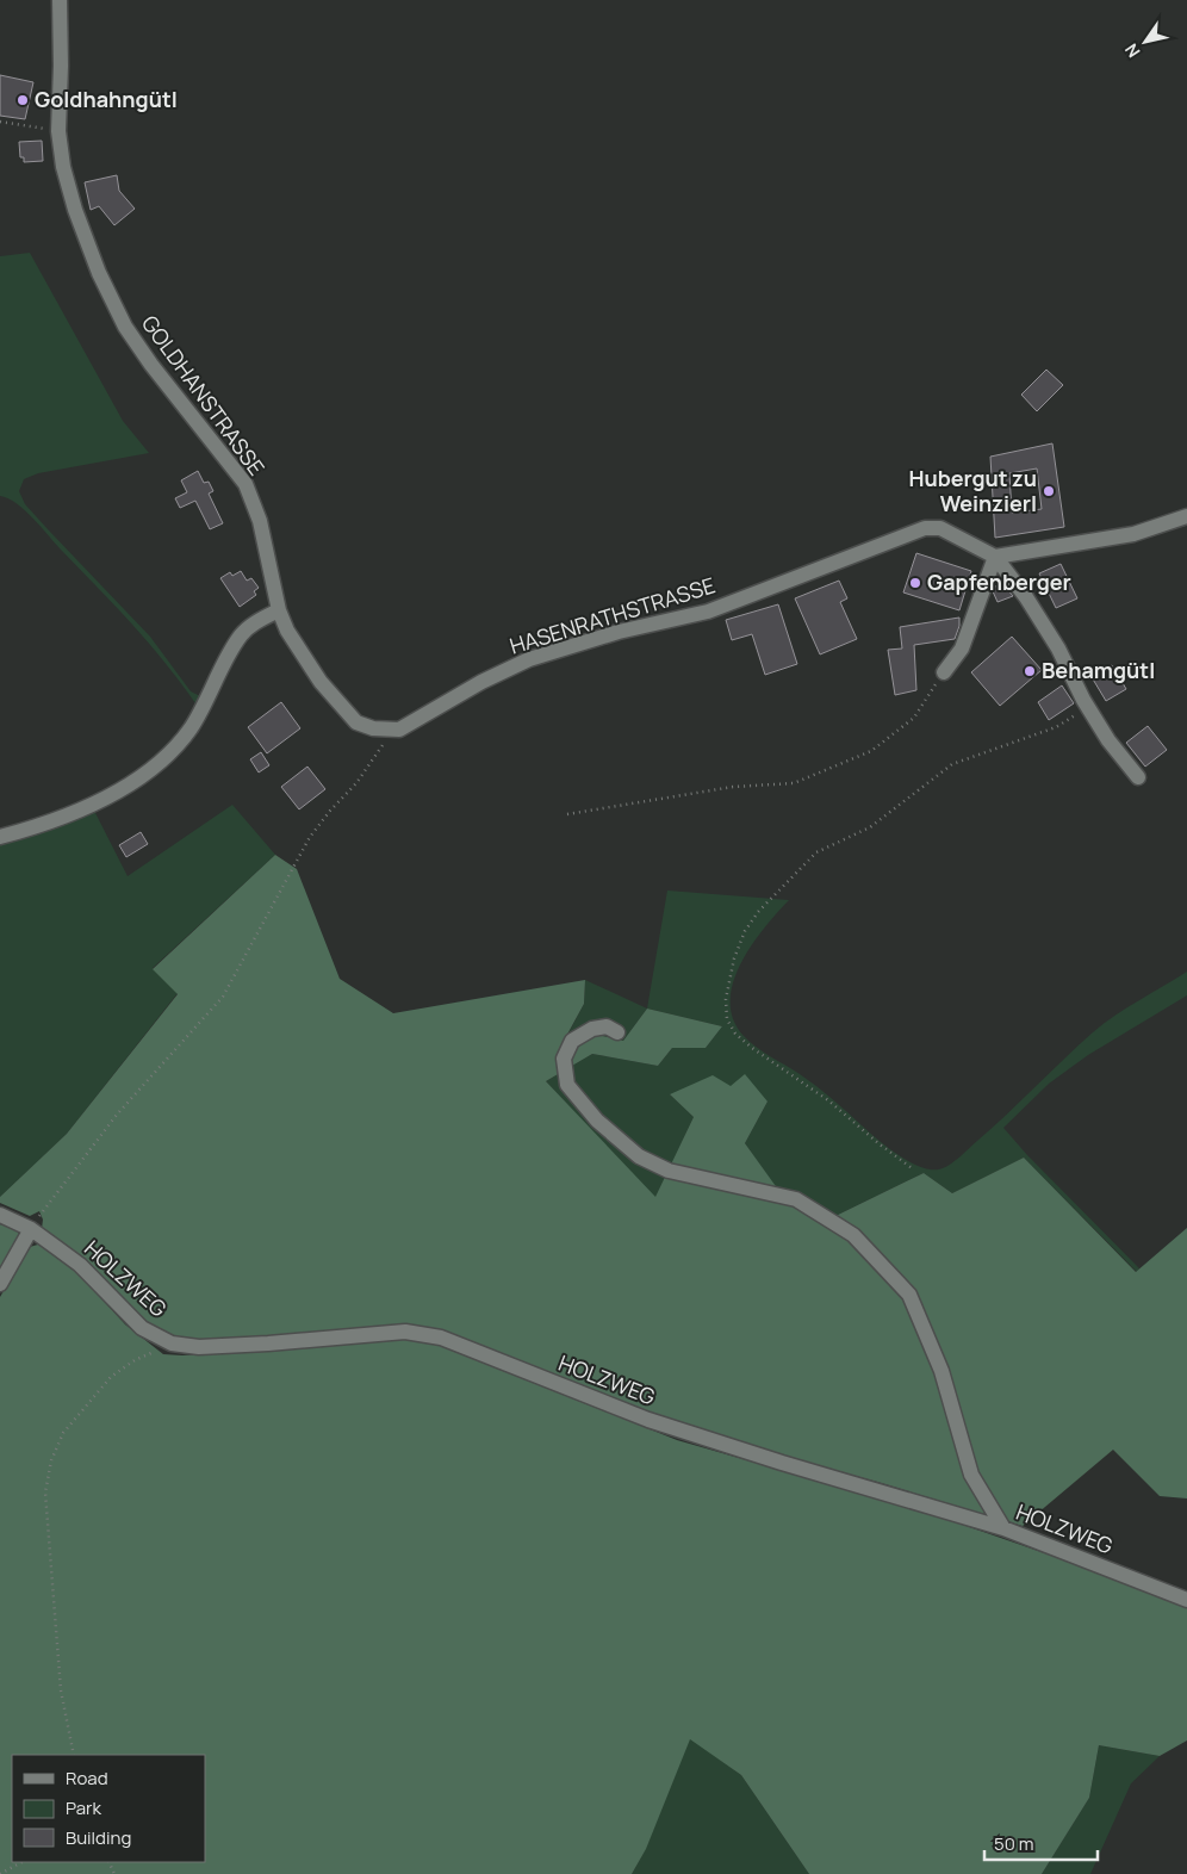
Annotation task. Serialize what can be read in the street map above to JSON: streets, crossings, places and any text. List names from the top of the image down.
{
  "streets": {
    "street": ["GOLDHANSTRASSE", "HASENRATHSTRASSE", "HOLZWEG"]
  },
  "places": [
    "Goldhahngütl",
    "Hubergut zu Weinzierl",
    "Gapfenberger",
    "Behamgütl"
  ],
  "legend": ["Road", "Park", "Building"],
  "scale_bar": "50 m",
  "north": "bottom left"
}
